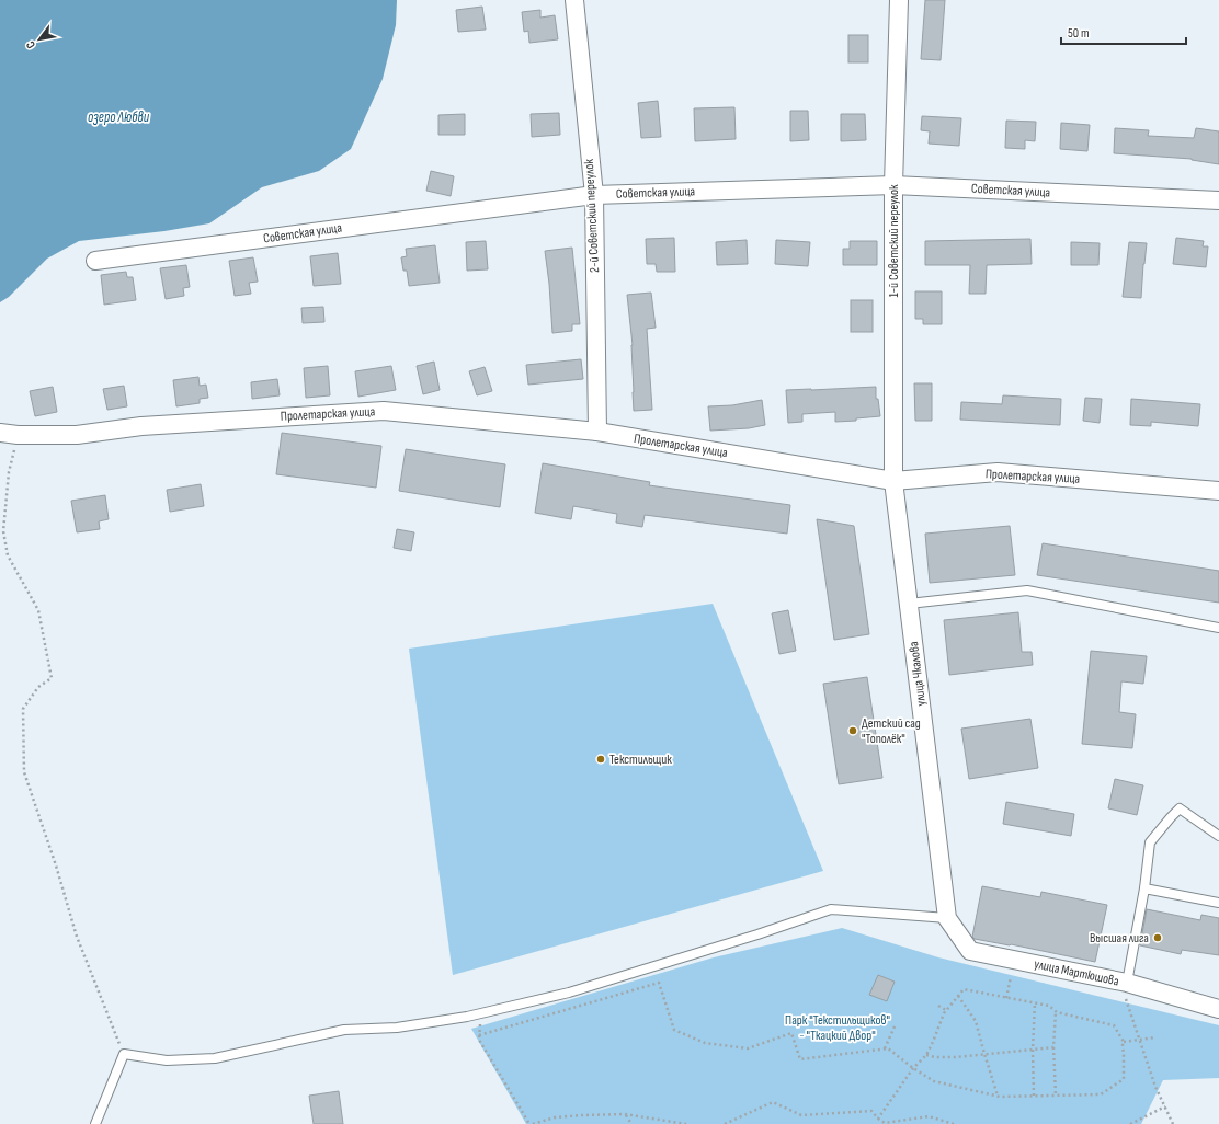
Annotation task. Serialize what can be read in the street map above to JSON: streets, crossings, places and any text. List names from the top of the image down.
{
  "streets": {
    "street": [
      "Советская улица",
      "2-й Советский переулок",
      "1-й Советский переулок",
      "Пролетарская улица",
      "улица Чкалова",
      "улица Мартюшова"
    ]
  },
  "crossings": [
    ["Советская улица", "2-й Советский переулок"],
    ["Советская улица", "1-й Советский переулок"],
    ["2-й Советский переулок", "Пролетарская улица"],
    ["1-й Советский переулок", "Пролетарская улица"],
    ["1-й Советский переулок", "улица Чкалова"],
    ["Пролетарская улица", "улица Чкалова"],
    ["улица Чкалова", "улица Мартюшова"]
  ],
  "water": ["озеро Любви"],
  "parks": ["Парк \"Текстильщиков\" - \"Ткацкий Двор\""],
  "places": ["Детский сад \"Тополёк\"", "Текстильщик", "Высшая лига"],
  "scale_bar": "50 m",
  "north": "bottom left"
}
